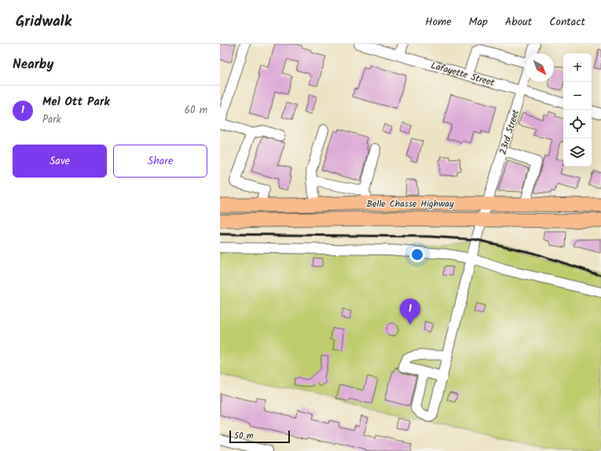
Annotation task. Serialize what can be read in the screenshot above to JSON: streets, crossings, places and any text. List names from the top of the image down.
{
  "streets": {
    "highway": ["Belle Chasse Highway"],
    "street": ["Lafayette Street", "23rd Street"]
  },
  "crossings": [
    ["Lafayette Street", "23rd Street"],
    ["23rd Street", "Belle Chasse Highway"]
  ],
  "scale_bar": "50 m",
  "north": "bottom right",
  "page": {
    "header": "Gridwalk",
    "nav": [
      "Home",
      "Map",
      "About",
      "Contact"
    ],
    "heading": "Nearby",
    "map_buttons": ["+", "−"],
    "list": [
      {
        "mark": "1",
        "name": "Mel Ott Park",
        "note": "Park",
        "value": "60 m"
      }
    ],
    "buttons": ["Save", "Share"],
    "pins": "1",
    "scale": "50 m"
  }
}
